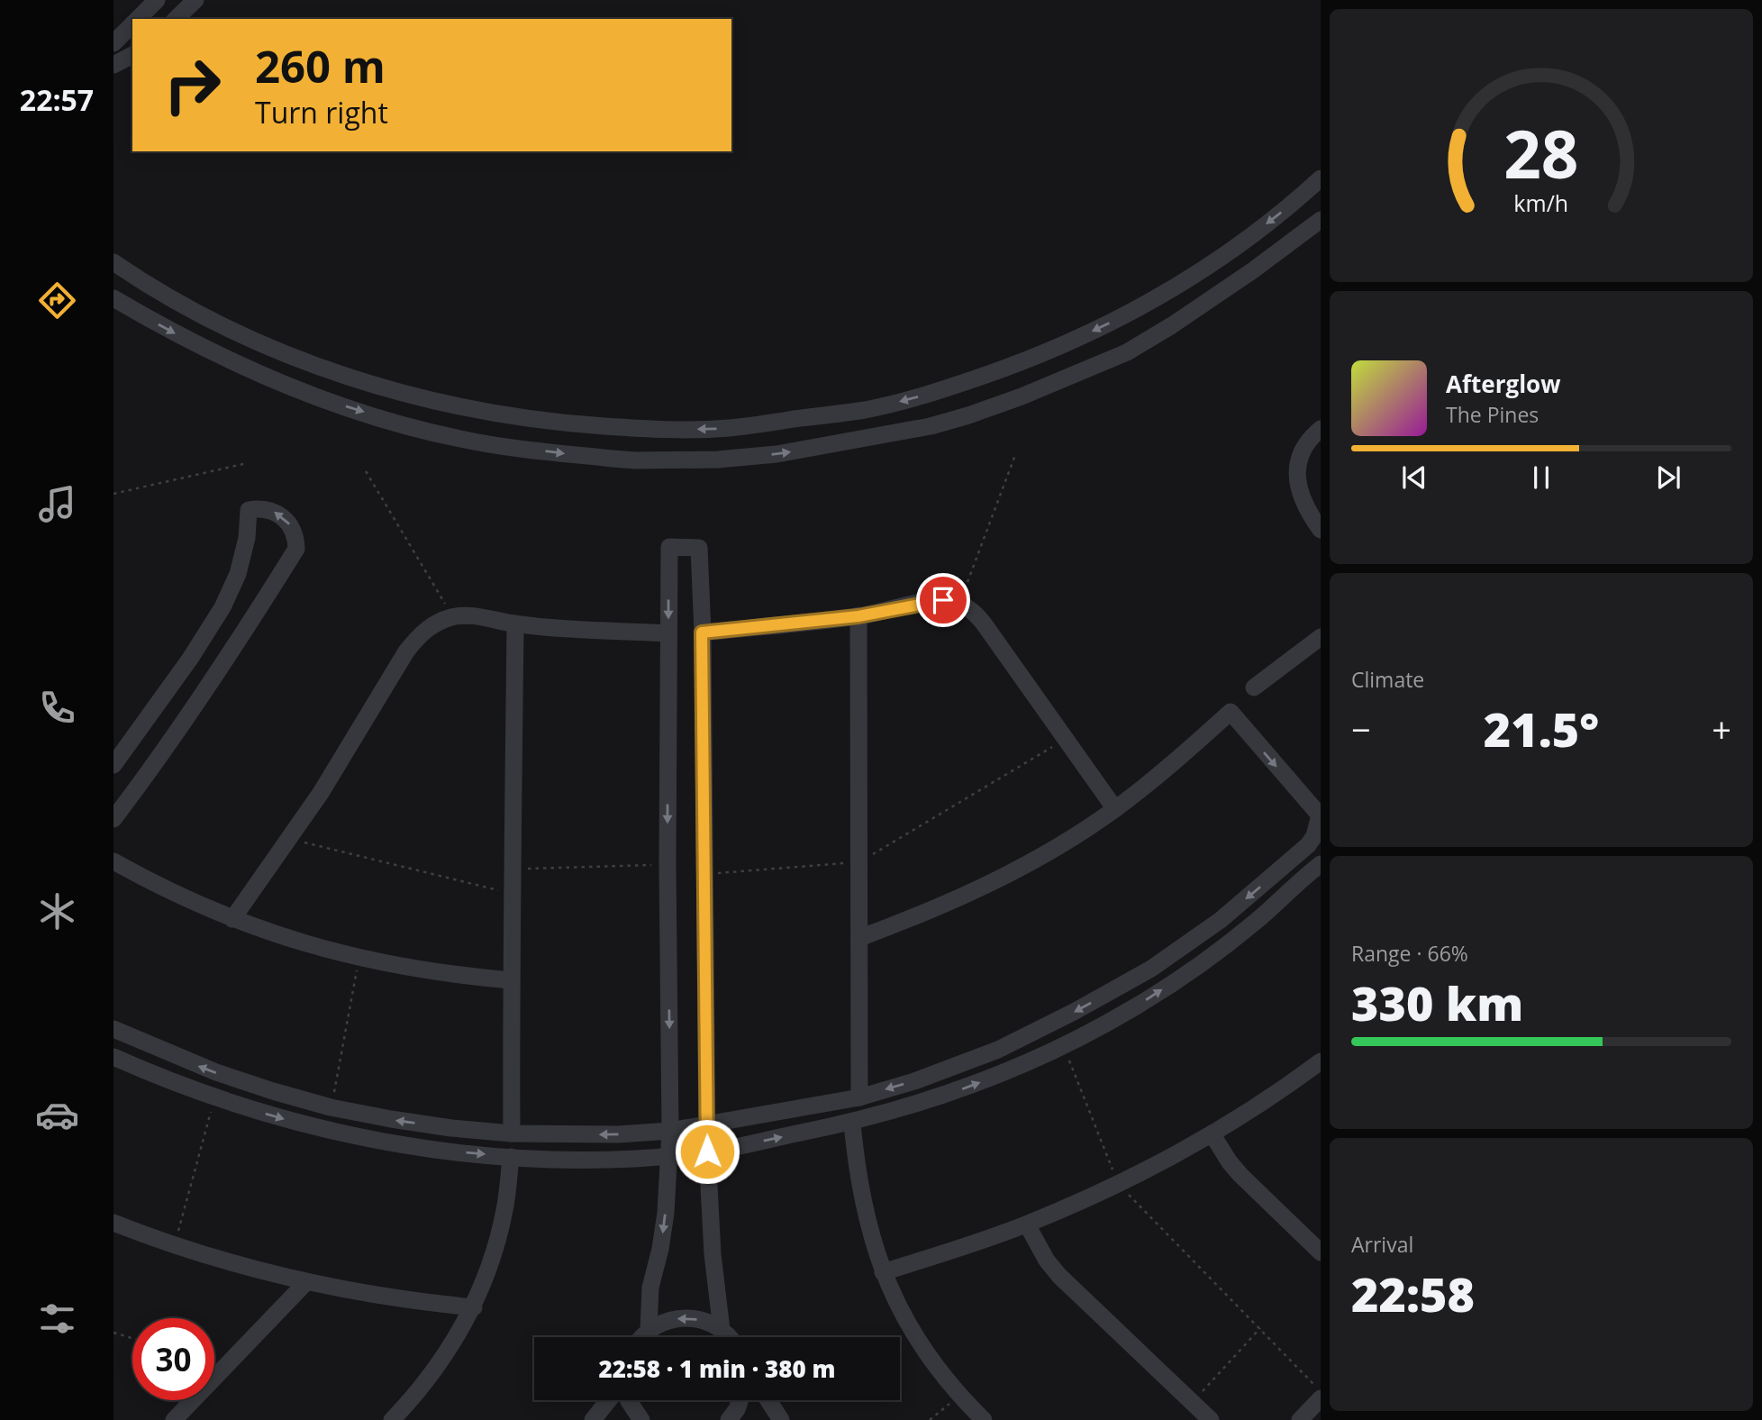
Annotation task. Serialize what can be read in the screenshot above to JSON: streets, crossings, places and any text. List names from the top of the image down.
{
  "page": {
    "tabs": "22:57",
    "turn": ["260 m", "Turn right"],
    "song": ["Afterglow", "The Pines"],
    "tile": [
      "Climate",
      ["Range · 66%", "330 km"],
      ["Arrival", "22:58"]
    ],
    "heat": ["−", "21.5°", "+"],
    "limit": "30",
    "trip": "22:58 · 1 min · 380 m",
    "gauge": ["28", "km/h"]
  }
}
